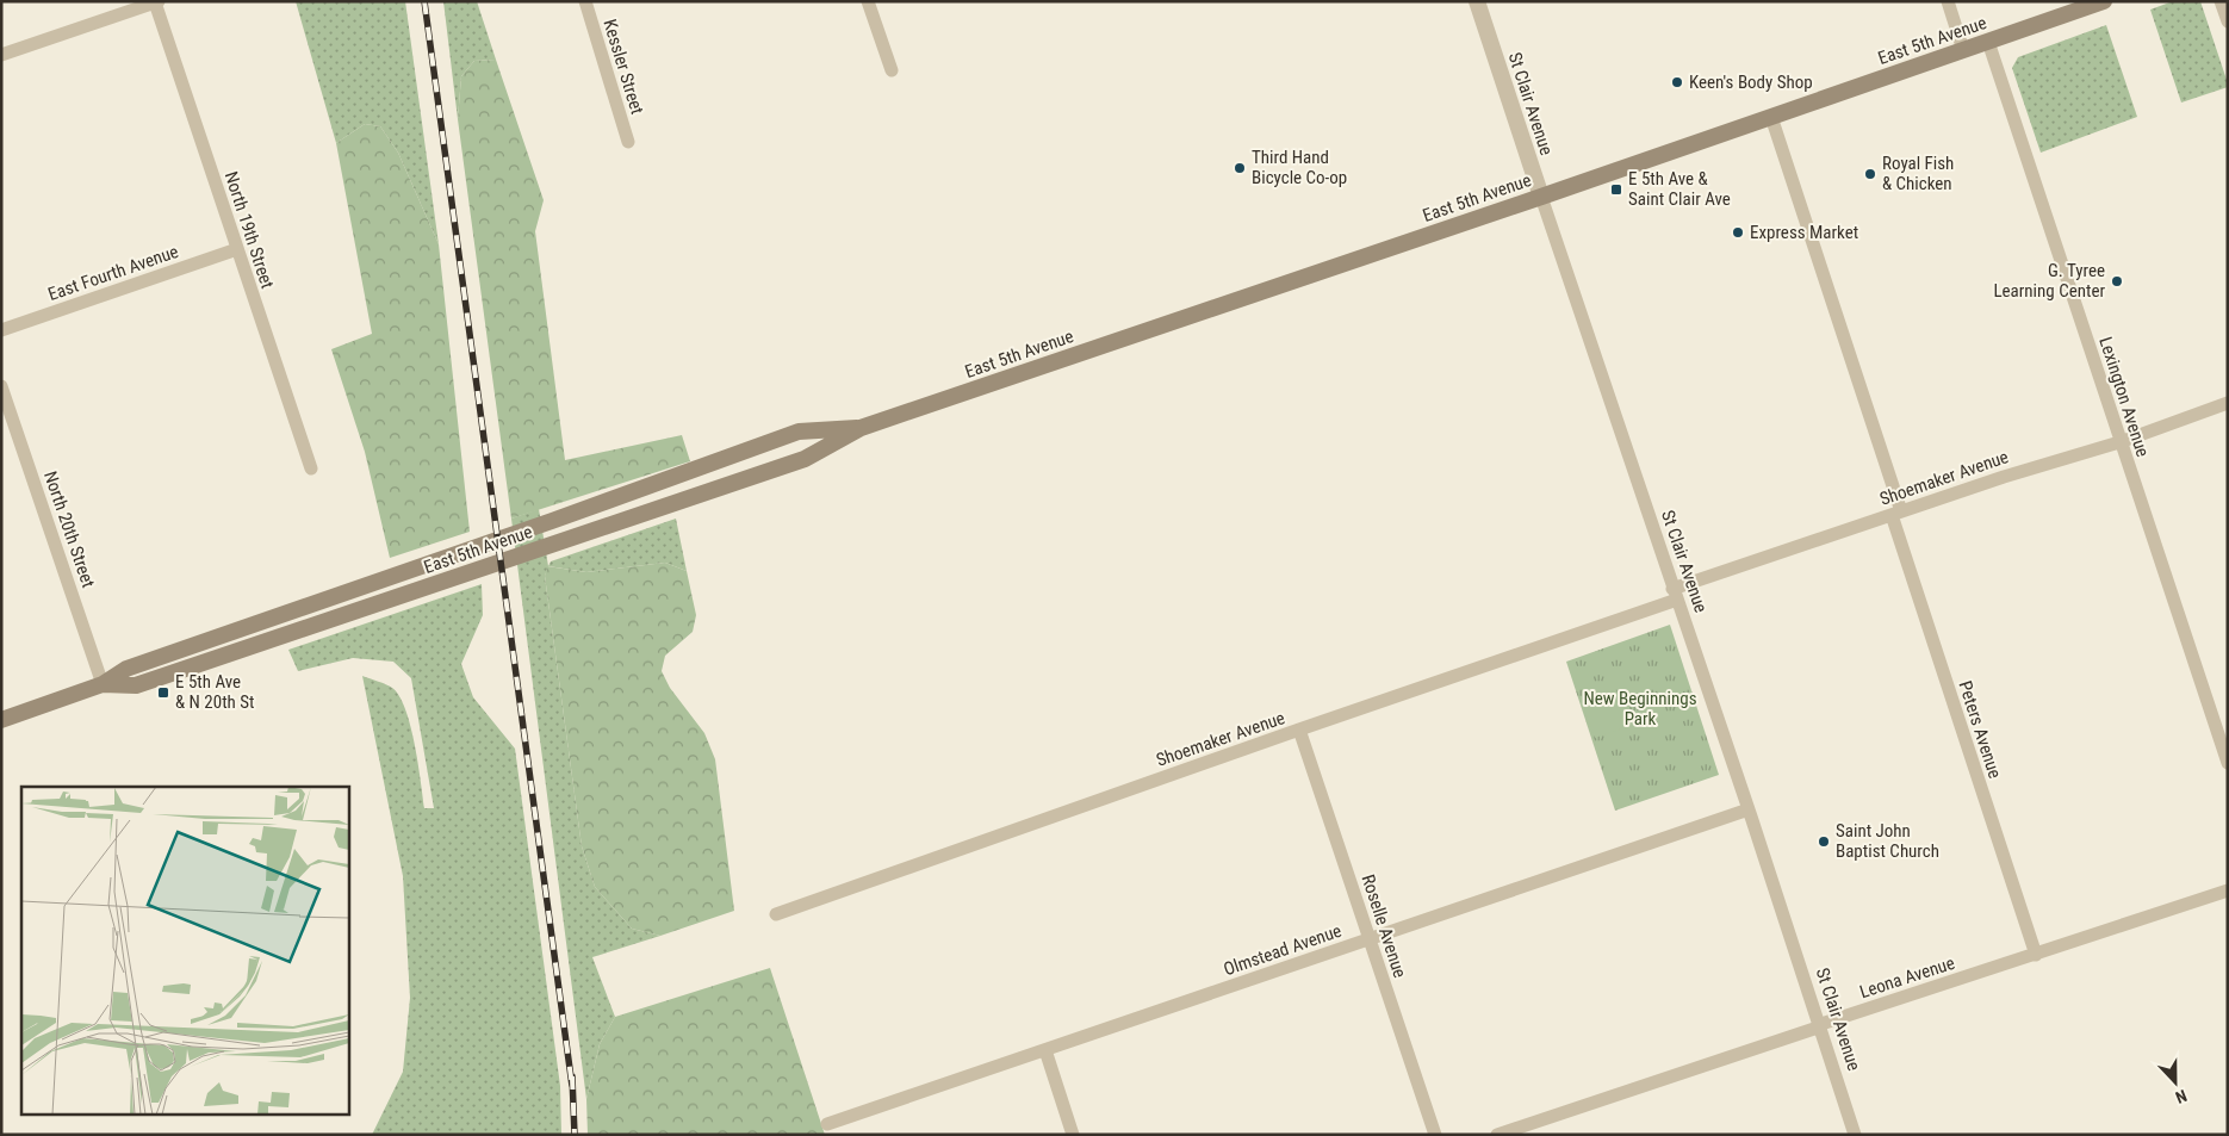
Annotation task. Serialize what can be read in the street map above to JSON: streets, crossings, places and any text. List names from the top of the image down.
{
  "streets": {
    "main road": ["East 5th Avenue"],
    "street": [
      "Kessler Street",
      "St Clair Avenue",
      "North 19th Street",
      "East Fourth Avenue",
      "Lexington Avenue",
      "Shoemaker Avenue",
      "North 20th Street",
      "Peters Avenue",
      "Roselle Avenue",
      "Olmstead Avenue",
      "Leona Avenue"
    ]
  },
  "crossings": [
    ["East 5th Avenue", "St Clair Avenue"],
    ["East 5th Avenue", "Lexington Avenue"],
    ["East 5th Avenue", "North 20th Street"],
    ["East 5th Avenue", "Peters Avenue"],
    ["St Clair Avenue", "Shoemaker Avenue"],
    ["St Clair Avenue", "Olmstead Avenue"],
    ["St Clair Avenue", "Leona Avenue"],
    ["North 19th Street", "East Fourth Avenue"],
    ["Lexington Avenue", "Shoemaker Avenue"],
    ["Shoemaker Avenue", "Peters Avenue"],
    ["Shoemaker Avenue", "Roselle Avenue"],
    ["Peters Avenue", "Leona Avenue"],
    ["Roselle Avenue", "Olmstead Avenue"]
  ],
  "parks": ["New Beginnings Park"],
  "places": {
    "other": [
      "Keen's Body Shop",
      "Third Hand Bicycle Co-op",
      "Royal Fish & Chicken",
      "Express Market",
      "G. Tyree Learning Center",
      "Saint John Baptist Church"
    ],
    "transit": ["E 5th Ave & Saint Clair Ave", "E 5th Ave & N 20th St"]
  },
  "north": "bottom"
}
